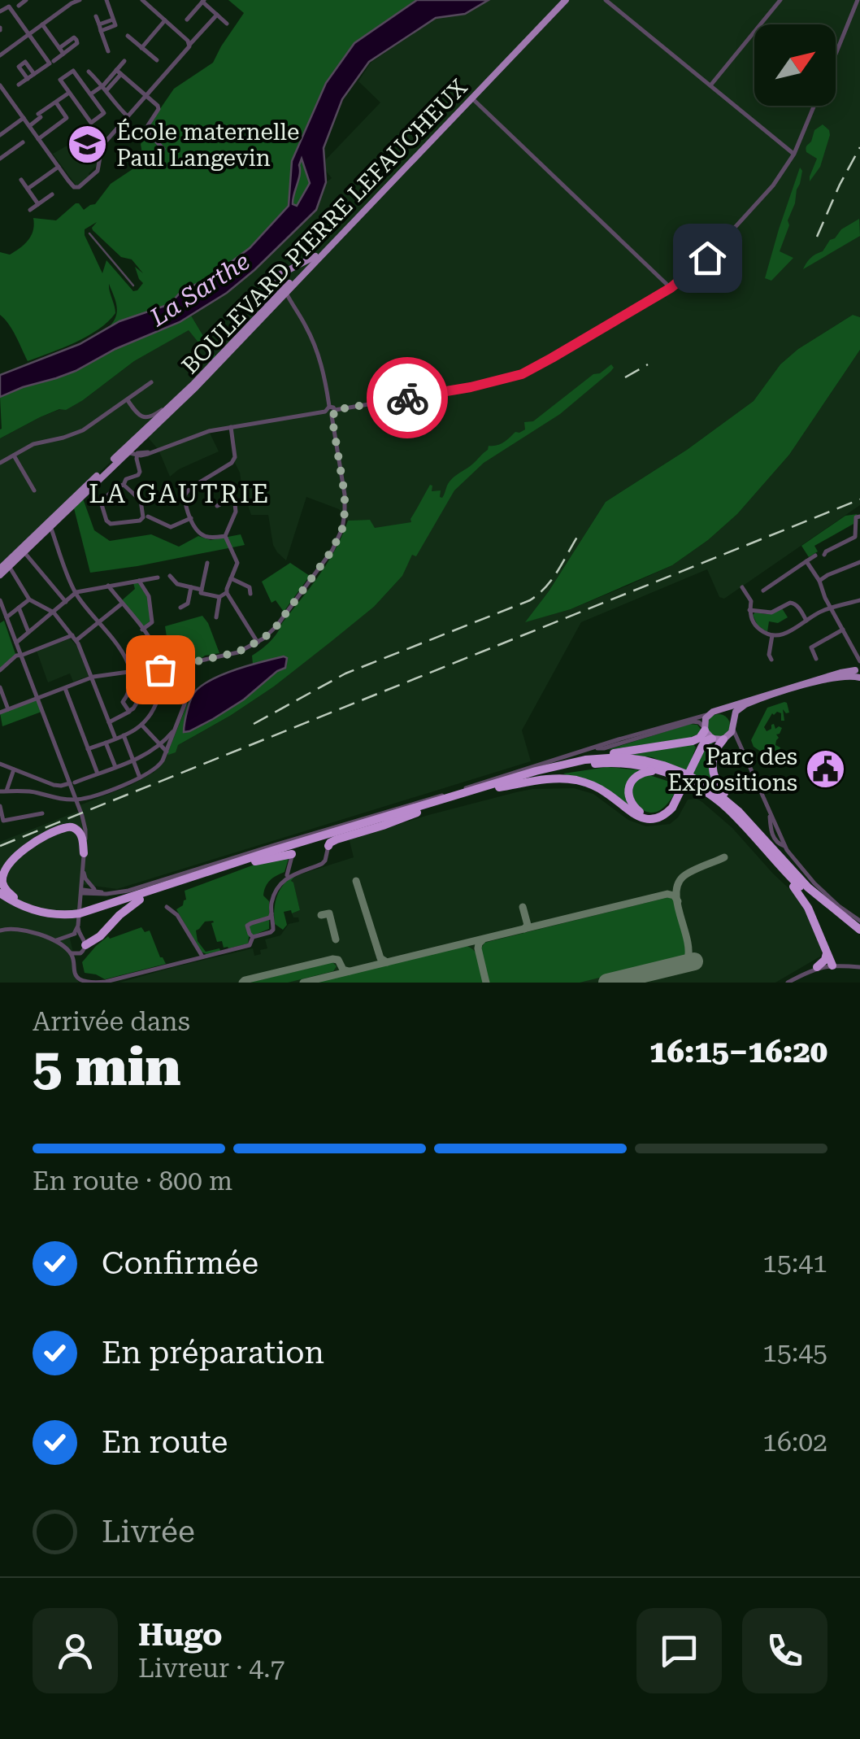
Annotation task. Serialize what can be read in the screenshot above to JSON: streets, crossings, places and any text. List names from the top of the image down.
{
  "streets": {
    "main road": ["BOULEVARD PIERRE LEFAUCHEUX"]
  },
  "districts": ["LA GAUTRIE"],
  "water": ["La Sarthe"],
  "places": {
    "school or university": ["École maternelle Paul Langevin"],
    "public building": ["Parc des Expositions"]
  },
  "north": "top right",
  "page": {
    "heading": ["5 min", "Arrivée dans", "16:15–16:20"],
    "panel": ["Hugo", "Livreur · 4.7"],
    "bar": "En route · 800 m",
    "list": [
      ["Confirmée", "15:41"],
      ["En préparation", "15:45"],
      ["En route", "16:02"],
      "Livrée"
    ]
  }
}
